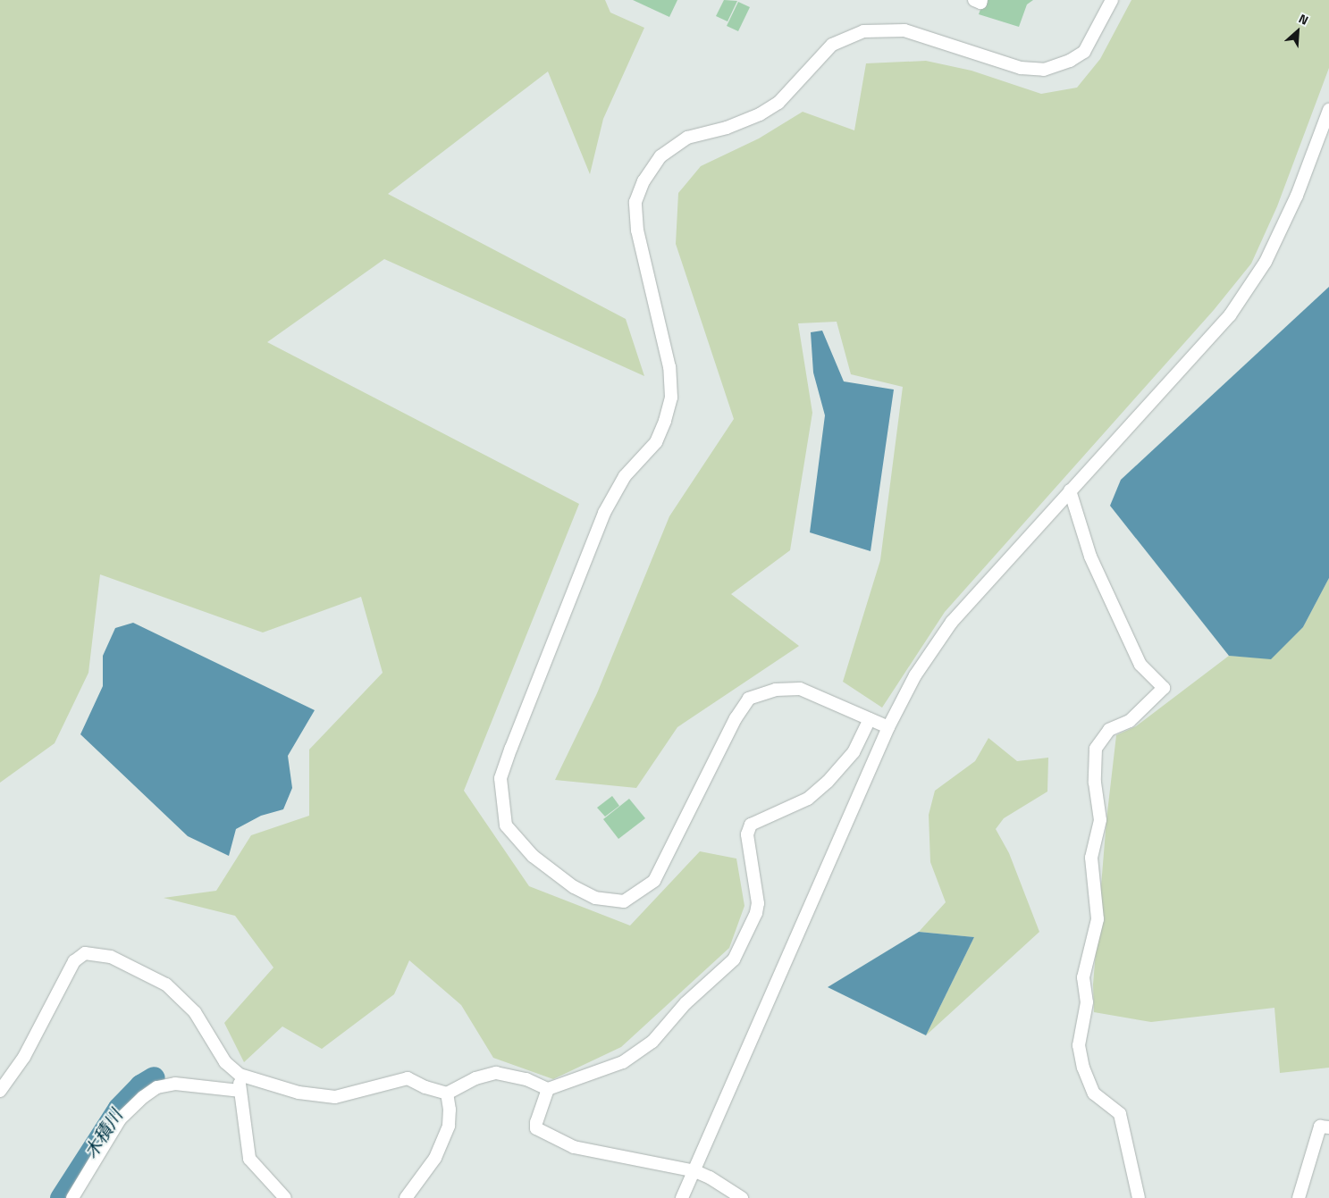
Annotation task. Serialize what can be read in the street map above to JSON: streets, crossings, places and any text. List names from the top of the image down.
{
  "water": ["木積川"],
  "north": "top right"
}
